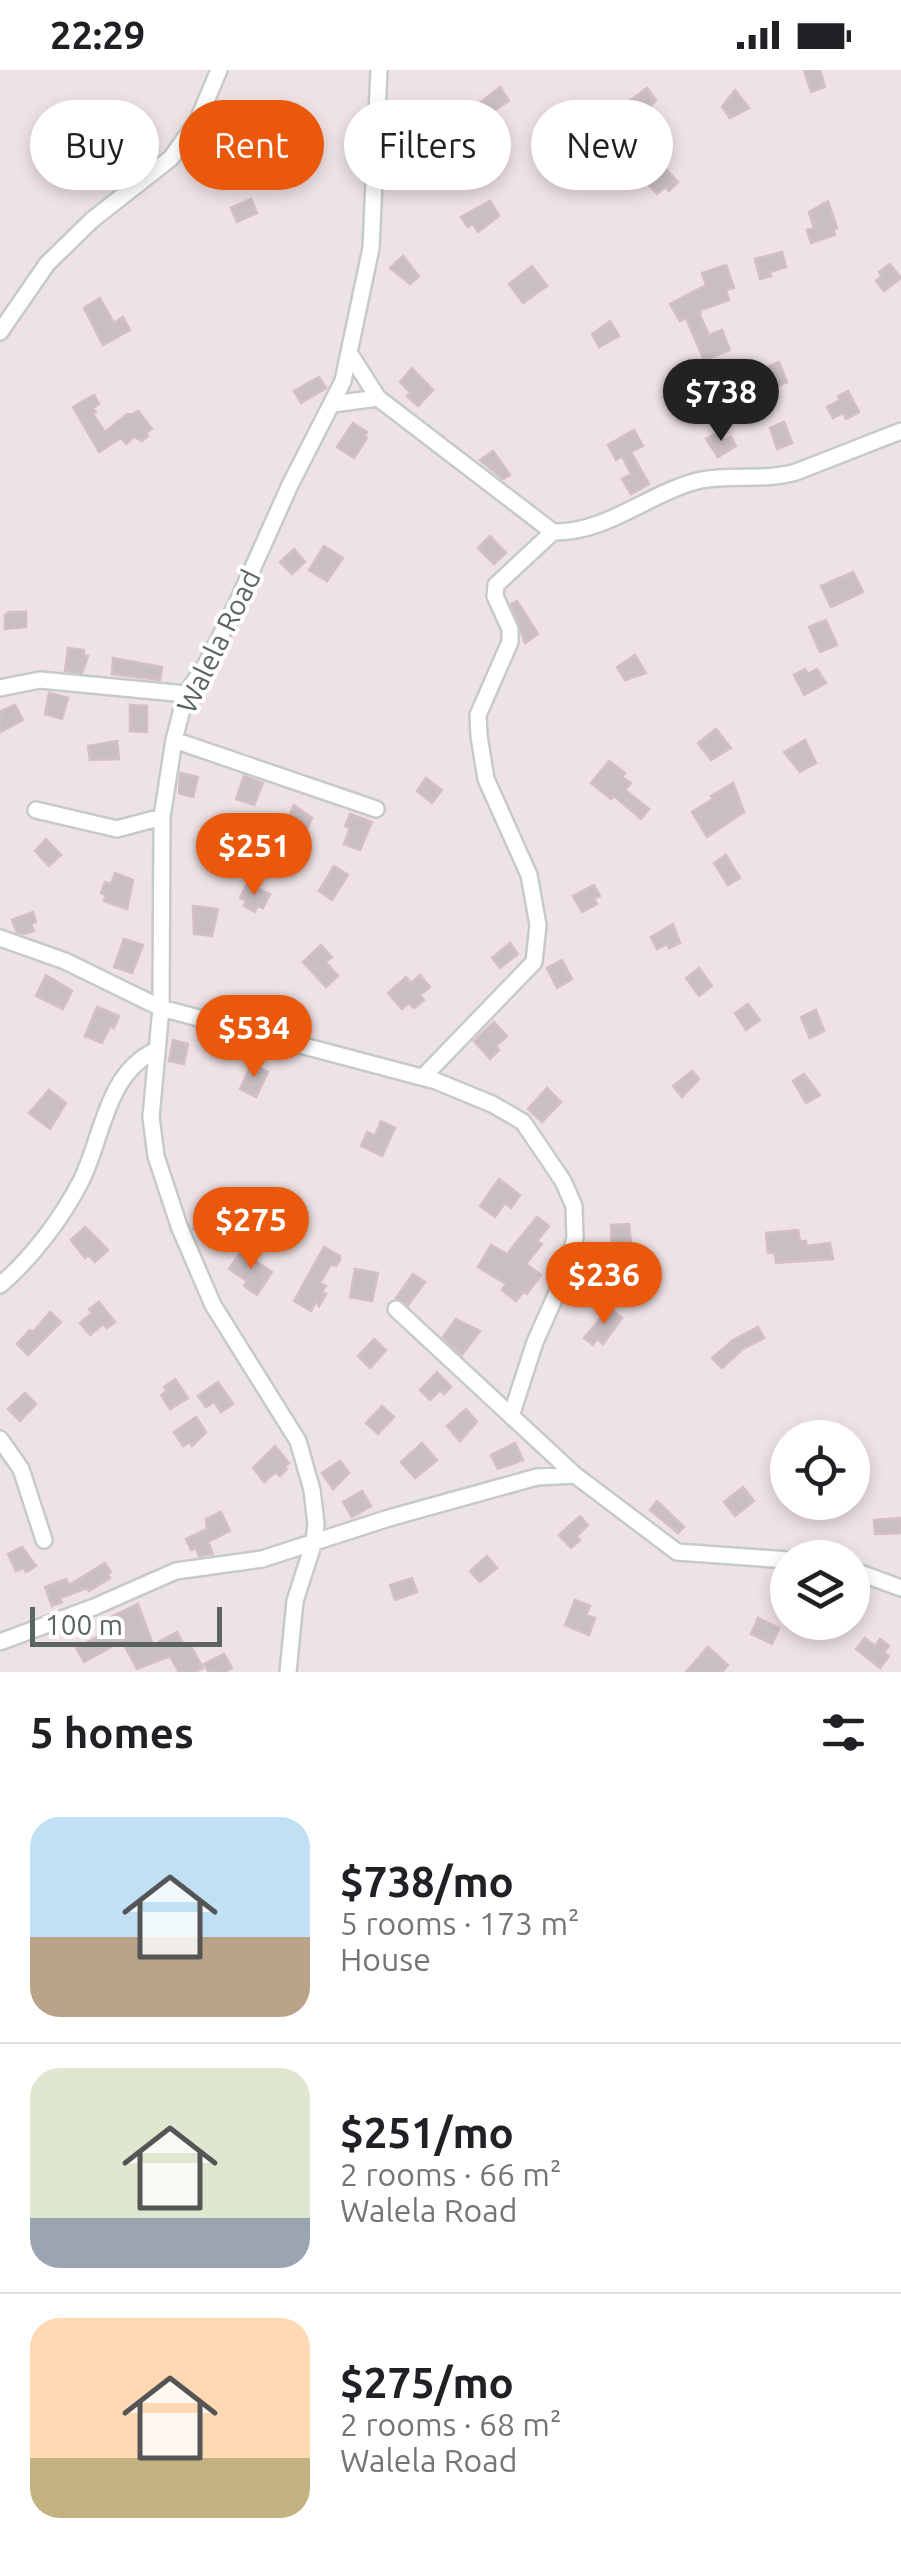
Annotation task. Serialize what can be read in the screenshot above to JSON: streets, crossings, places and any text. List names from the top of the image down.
{
  "streets": {
    "street": ["Walela Road"]
  },
  "scale_bar": "100 m",
  "page": {
    "status": "22:29",
    "chip": [
      "Buy",
      "Rent",
      "Filters",
      "New"
    ],
    "price": [
      "$738",
      "$251",
      "$534",
      "$275",
      "$236"
    ],
    "scale": "100 m",
    "heading": "5 homes",
    "list": [
      {
        "name": "$738/mo",
        "note": "5 rooms · 173 m² · House"
      },
      {
        "name": "$251/mo",
        "note": "2 rooms · 66 m² · Walela Road"
      },
      {
        "name": "$275/mo",
        "note": "2 rooms · 68 m² · Walela Road"
      }
    ]
  }
}
